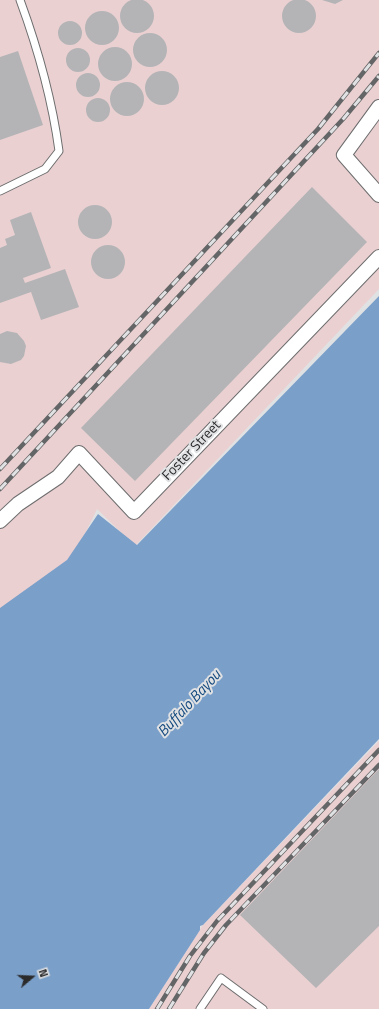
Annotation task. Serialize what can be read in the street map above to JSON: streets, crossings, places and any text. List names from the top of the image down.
{
  "streets": {
    "street": ["Foster Street"]
  },
  "water": ["Buffalo Bayou"],
  "north": "right"
}
